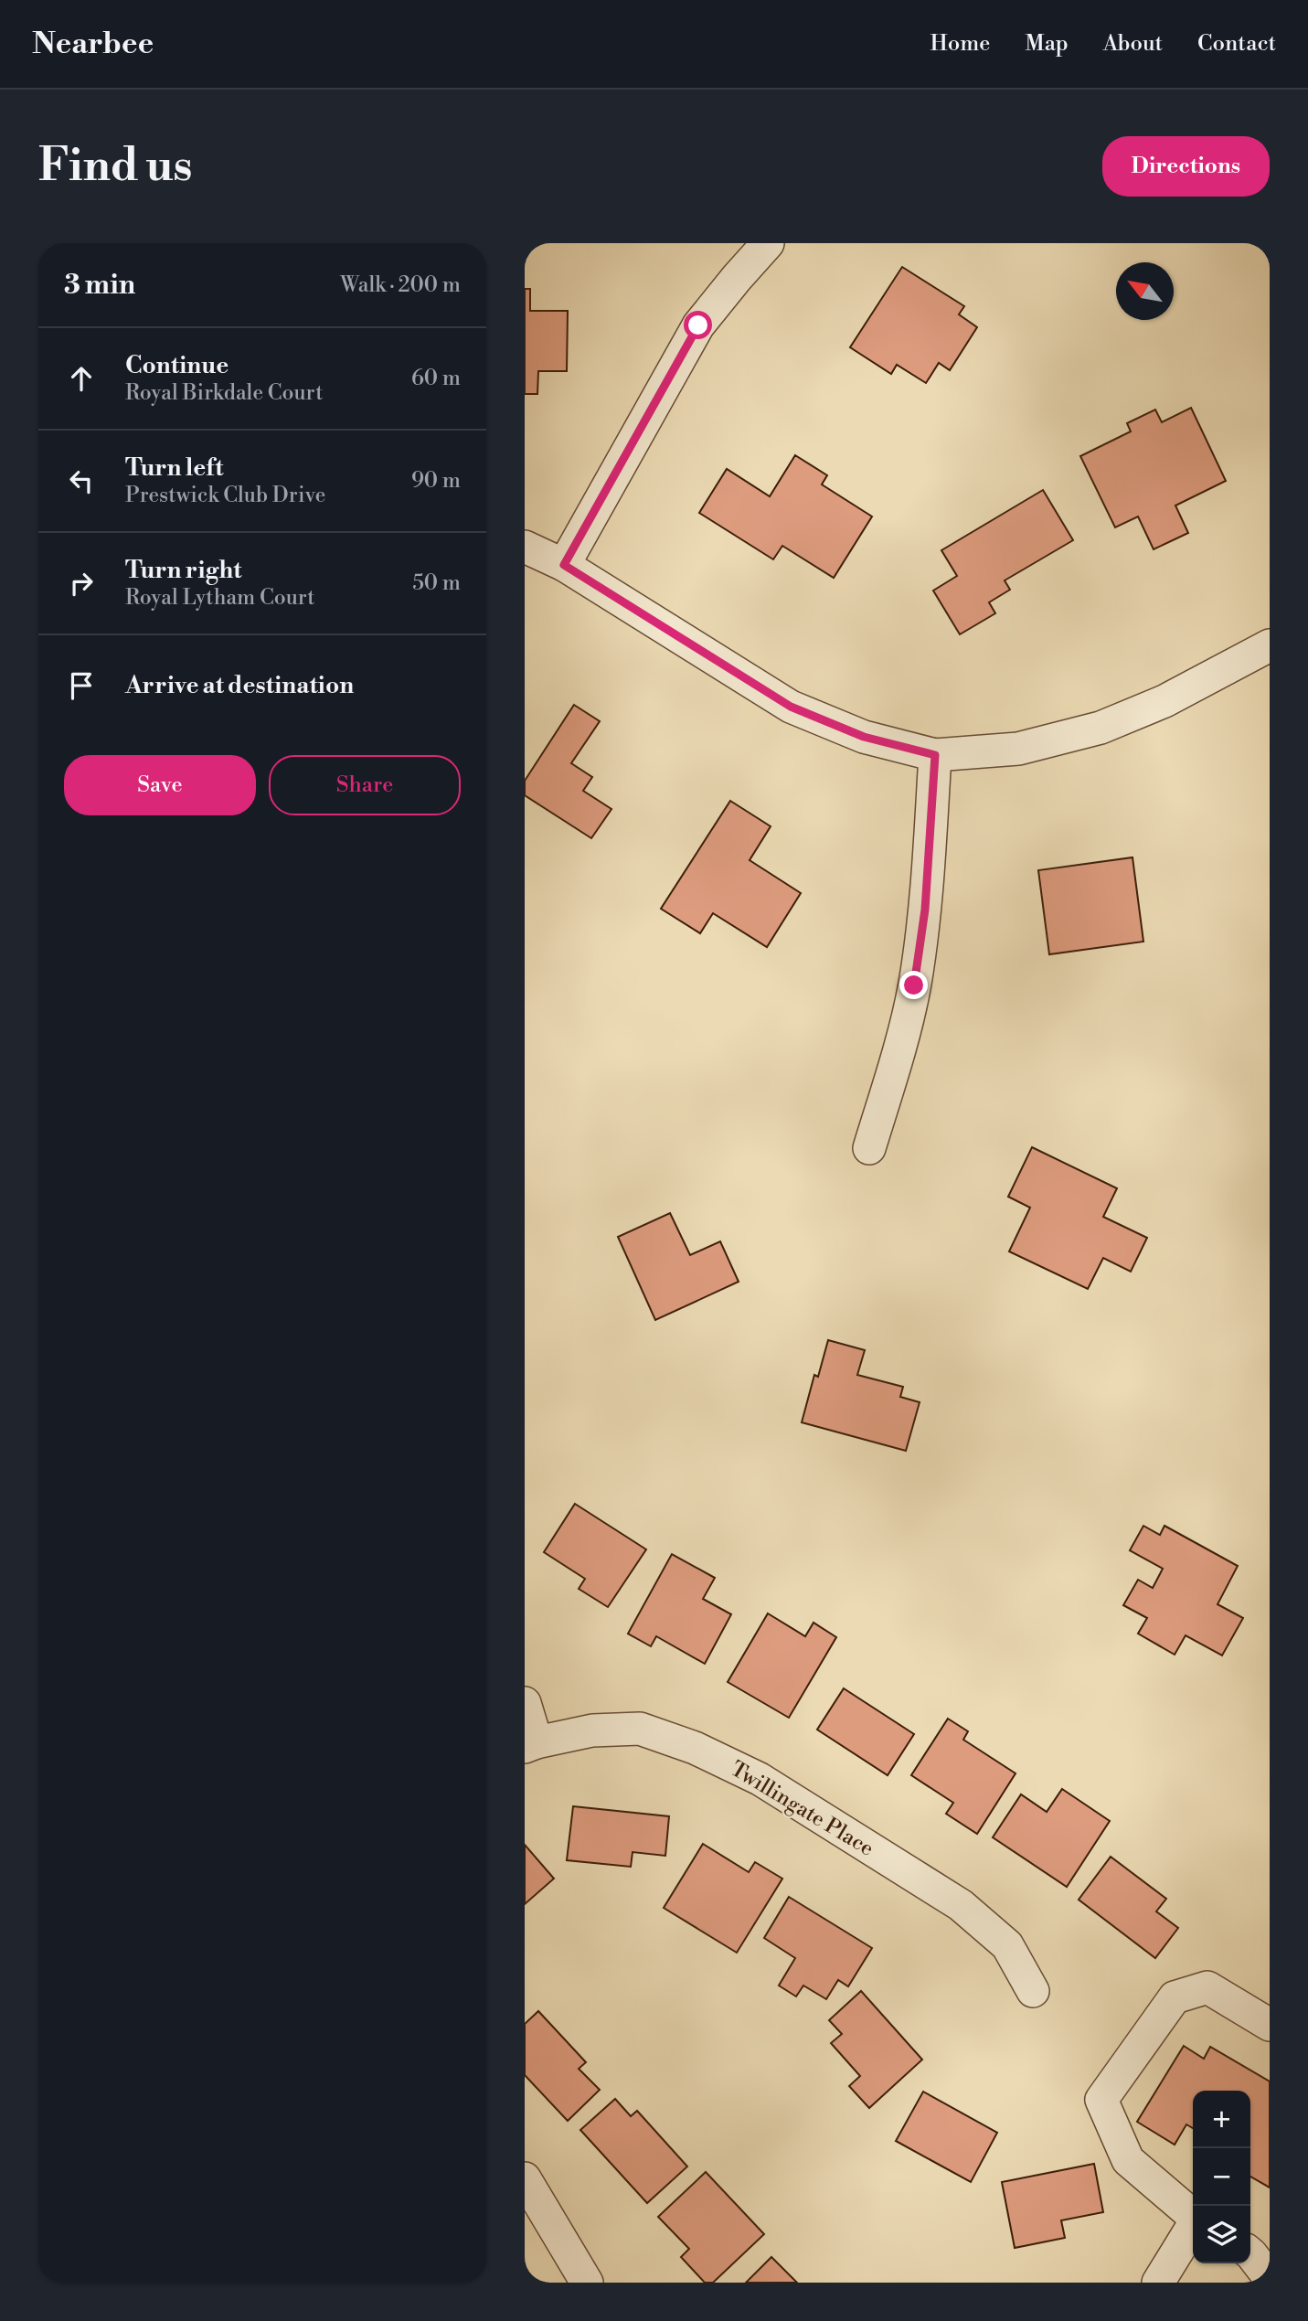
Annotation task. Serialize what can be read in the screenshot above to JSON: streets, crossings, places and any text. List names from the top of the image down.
{
  "streets": {
    "street": ["Twillingate Place"]
  },
  "north": "top left",
  "page": {
    "header": "Nearbee",
    "nav": [
      "Home",
      "Map",
      "About",
      "Contact"
    ],
    "buttons": [
      "Directions",
      ["Save", "Share"]
    ],
    "title": "Find us",
    "heading": ["3 min", "Walk · 200 m"],
    "list": [
      ["Continue", "Royal Birkdale Court", "60 m"],
      ["Turn left", "Prestwick Club Drive", "90 m"],
      ["Turn right", "Royal Lytham Court", "50 m"],
      "Arrive at destination"
    ],
    "map_buttons": ["+", "−"]
  }
}
